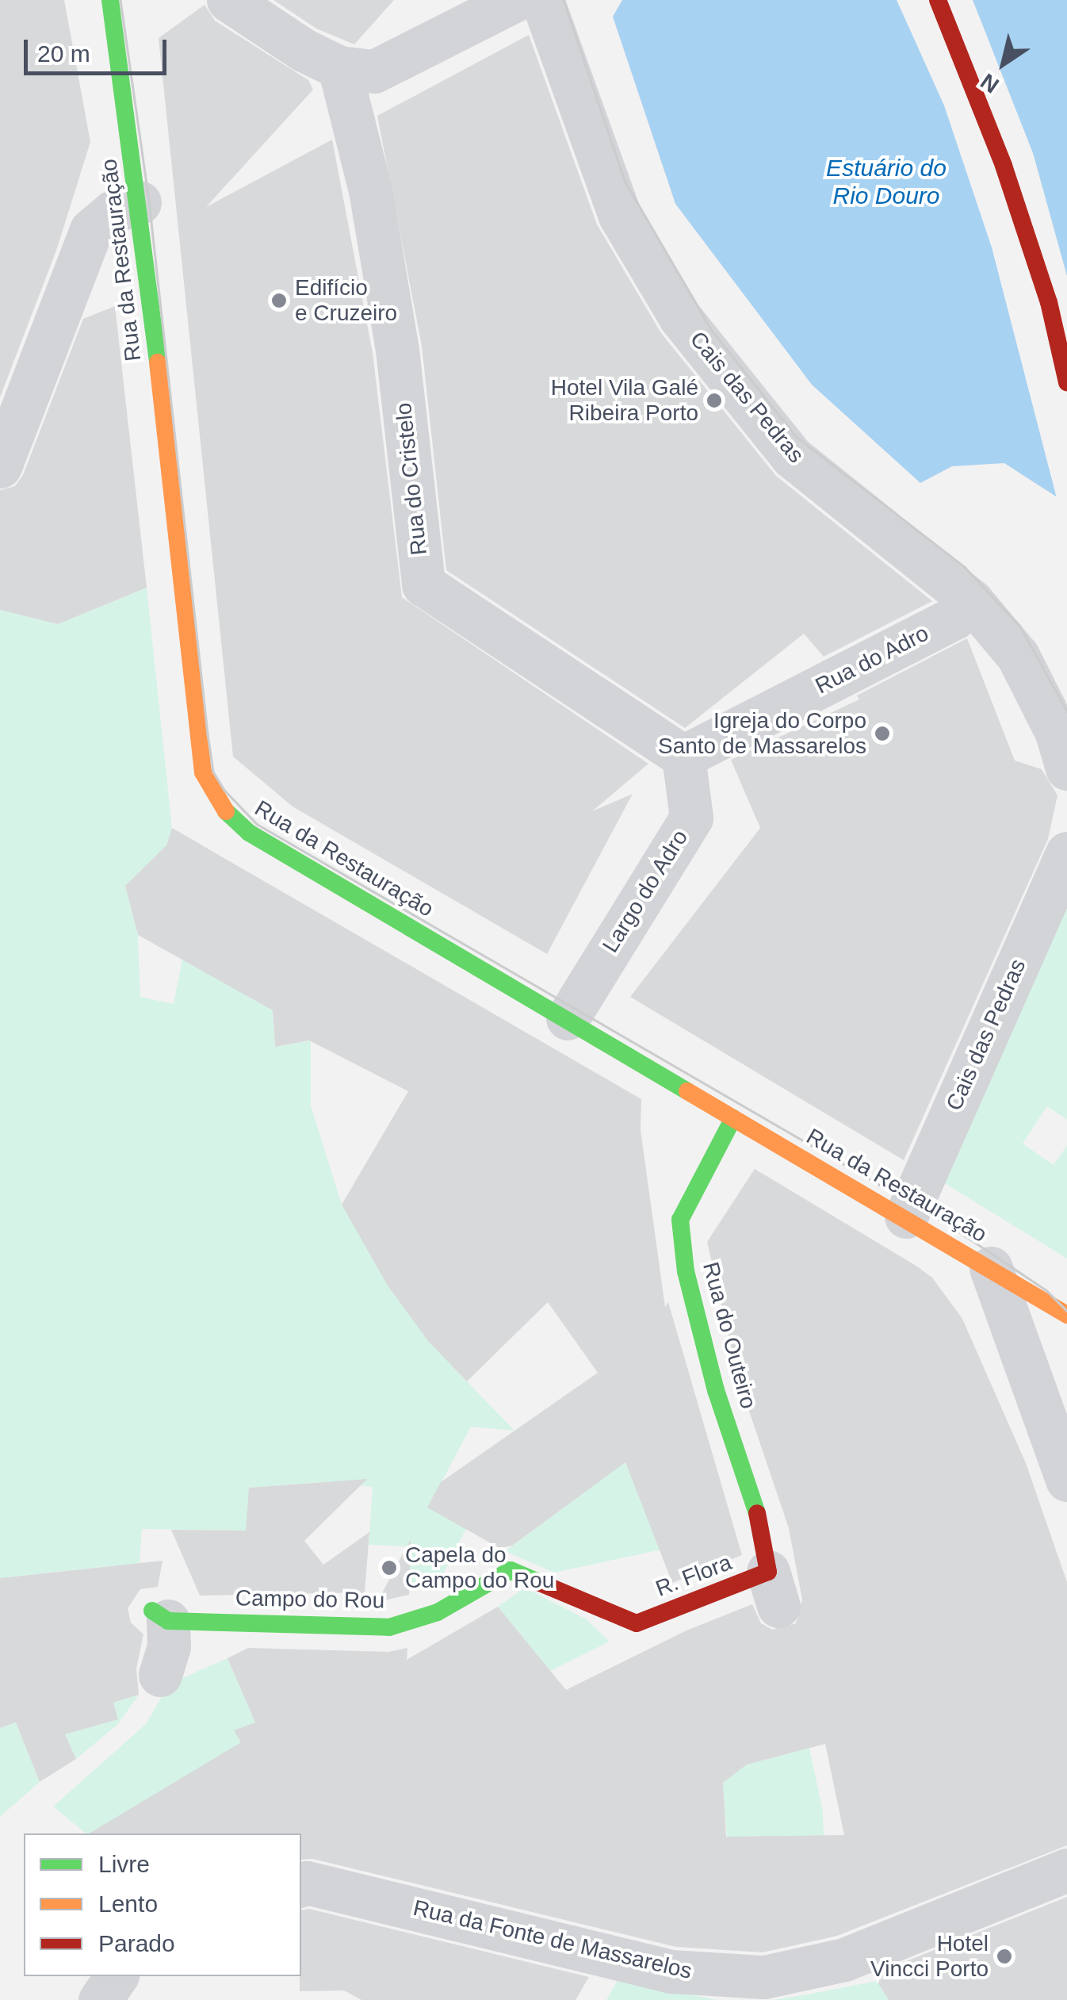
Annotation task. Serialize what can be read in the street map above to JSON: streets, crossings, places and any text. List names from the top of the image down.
{
  "streets": {
    "main road": [
      "Rua da Restauração",
      "Rua do Outeiro",
      "R. Flora",
      "Campo do Rou"
    ],
    "street": [
      "Cais das Pedras",
      "Rua do Cristelo",
      "Rua do Adro",
      "Largo do Adro",
      "Rua da Fonte de Massarelos"
    ]
  },
  "crossings": [
    ["Rua da Restauração", "Cais das Pedras"],
    ["Rua da Restauração", "Largo do Adro"],
    ["Rua da Restauração", "Rua do Outeiro"],
    ["Cais das Pedras", "Rua do Adro"],
    ["Rua do Cristelo", "Rua do Adro"],
    ["Rua do Cristelo", "Largo do Adro"],
    ["Rua do Adro", "Largo do Adro"],
    ["Rua do Outeiro", "R. Flora"],
    ["R. Flora", "Campo do Rou"]
  ],
  "water": ["Estuário do Rio Douro"],
  "places": [
    "Edifício e Cruzeiro",
    "Hotel Vila Galé Ribeira Porto",
    "Igreja do Corpo Santo de Massarelos",
    "Capela do Campo do Rou",
    "Hotel Vincci Porto"
  ],
  "legend": ["Livre", "Lento", "Parado"],
  "scale_bar": "20 m",
  "north": "bottom left"
}
